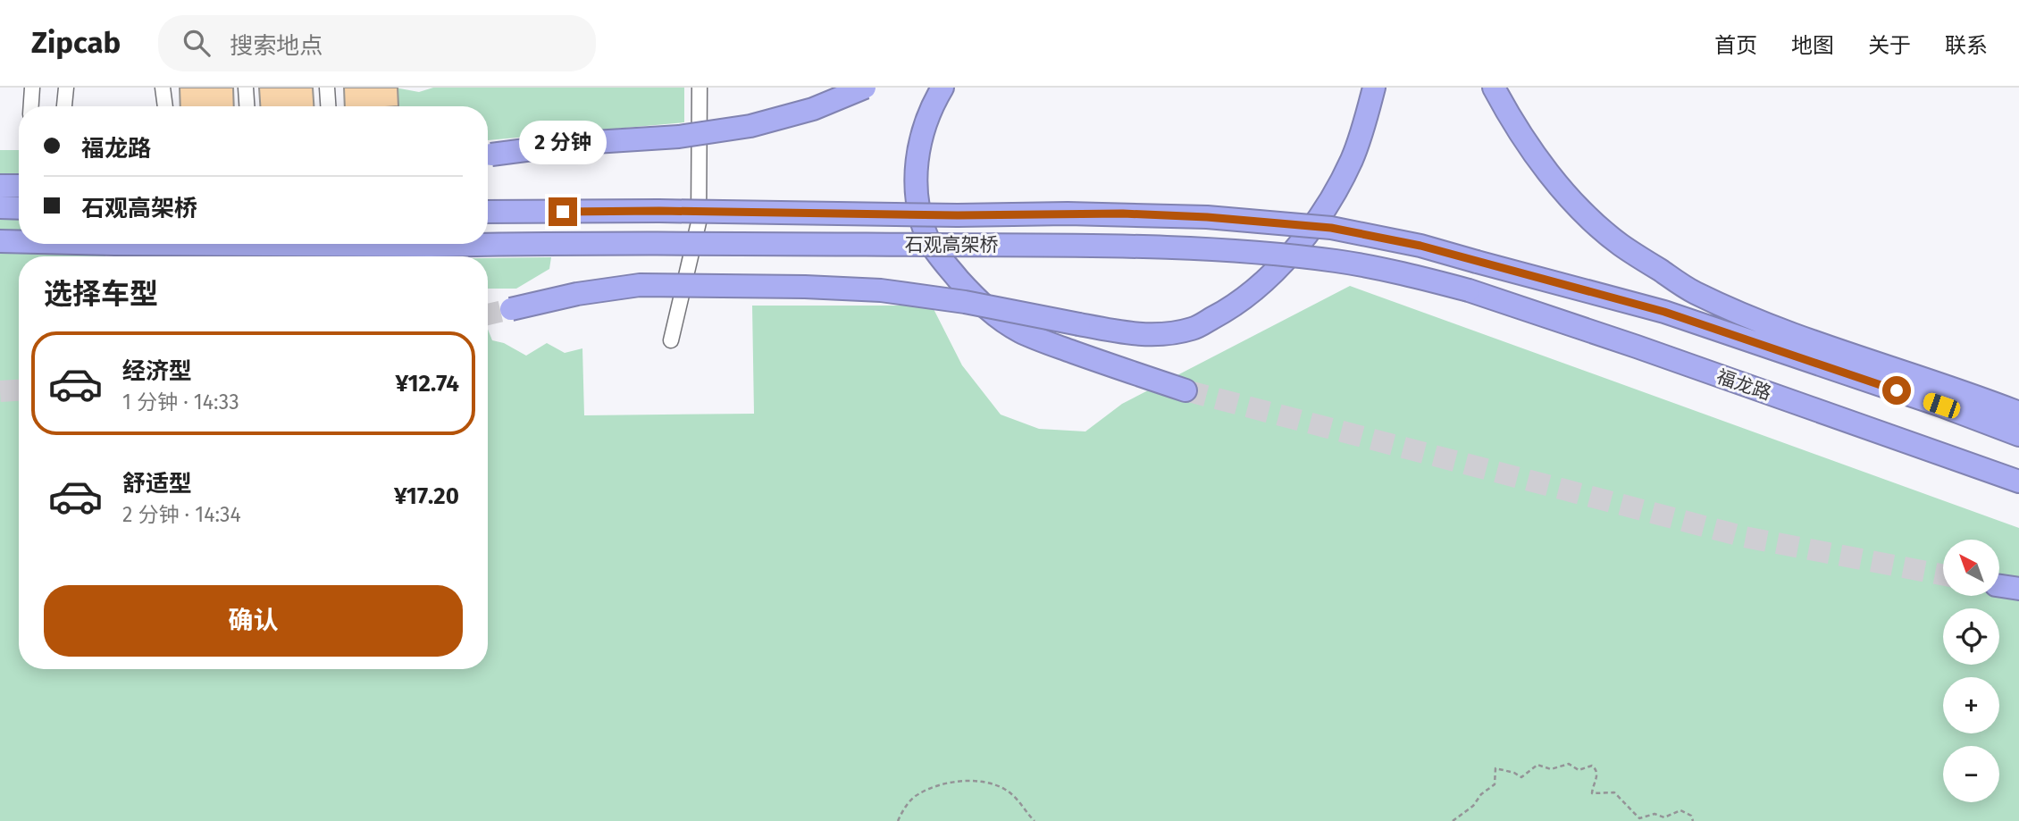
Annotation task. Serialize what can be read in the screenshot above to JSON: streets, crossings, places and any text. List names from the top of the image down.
{
  "streets": {
    "highway": ["石观高架桥", "福龙路"]
  },
  "crossings": [
    ["石观高架桥", "福龙路"]
  ],
  "north": "top left",
  "page": {
    "header": "Zipcab",
    "search": "搜索地点",
    "nav": [
      "首页",
      "地图",
      "关于",
      "联系"
    ],
    "banner": ["福龙路", "石观高架桥"],
    "bubble": "2 分钟",
    "heading": "选择车型",
    "list": [
      {
        "name": "经济型",
        "note": "1 分钟 · 14:33",
        "value": "¥12.74"
      },
      {
        "name": "舒适型",
        "note": "2 分钟 · 14:34",
        "value": "¥17.20"
      }
    ],
    "map_buttons": ["+", "−"],
    "buttons": "确认"
  }
}
